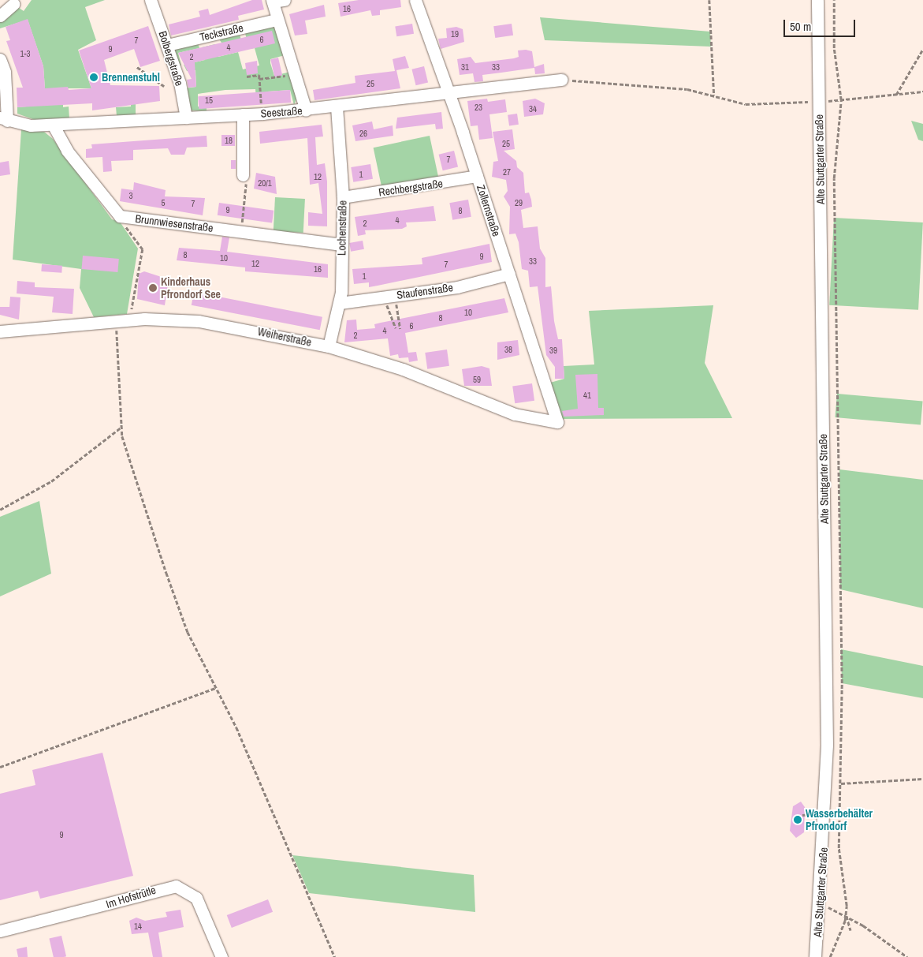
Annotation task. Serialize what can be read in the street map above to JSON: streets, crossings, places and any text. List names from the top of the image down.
{
  "streets": {
    "street": [
      "Teckstraße",
      "Bolbergstraße",
      "Seestraße",
      "Alte Stuttgarter Straße",
      "Rechbergstraße",
      "Zollernstraße",
      "Brunnwiesenstraße",
      "Lochenstraße",
      "Staufenstraße",
      "Weiherstraße",
      "Im Hofstrütle"
    ]
  },
  "crossings": [
    ["Teckstraße", "Bolbergstraße"],
    ["Bolbergstraße", "Seestraße"],
    ["Seestraße", "Zollernstraße"],
    ["Seestraße", "Brunnwiesenstraße"],
    ["Seestraße", "Lochenstraße"],
    ["Rechbergstraße", "Zollernstraße"],
    ["Rechbergstraße", "Lochenstraße"],
    ["Zollernstraße", "Staufenstraße"],
    ["Zollernstraße", "Weiherstraße"],
    ["Brunnwiesenstraße", "Lochenstraße"],
    ["Lochenstraße", "Staufenstraße"],
    ["Lochenstraße", "Weiherstraße"]
  ],
  "places": ["Brennenstuhl", "Kinderhaus Pfrondorf See", "Wasserbehälter Pfrondorf"],
  "house_numbers": [
    "16",
    "19",
    "6",
    "7",
    "4",
    "9",
    "1-3",
    "2",
    "31",
    "33",
    "25",
    "15",
    "23",
    "34",
    "26",
    "18",
    "25",
    "7",
    "27",
    "1",
    "12",
    "20/1",
    "3",
    "5",
    "29",
    "7",
    "9",
    "8",
    "4",
    "2",
    "8",
    "9",
    "10",
    "33",
    "12",
    "7",
    "16",
    "1",
    "10",
    "8",
    "6",
    "4",
    "2",
    "38",
    "39",
    "59",
    "41",
    "9",
    "14"
  ],
  "scale_bar": "50 m"
}
